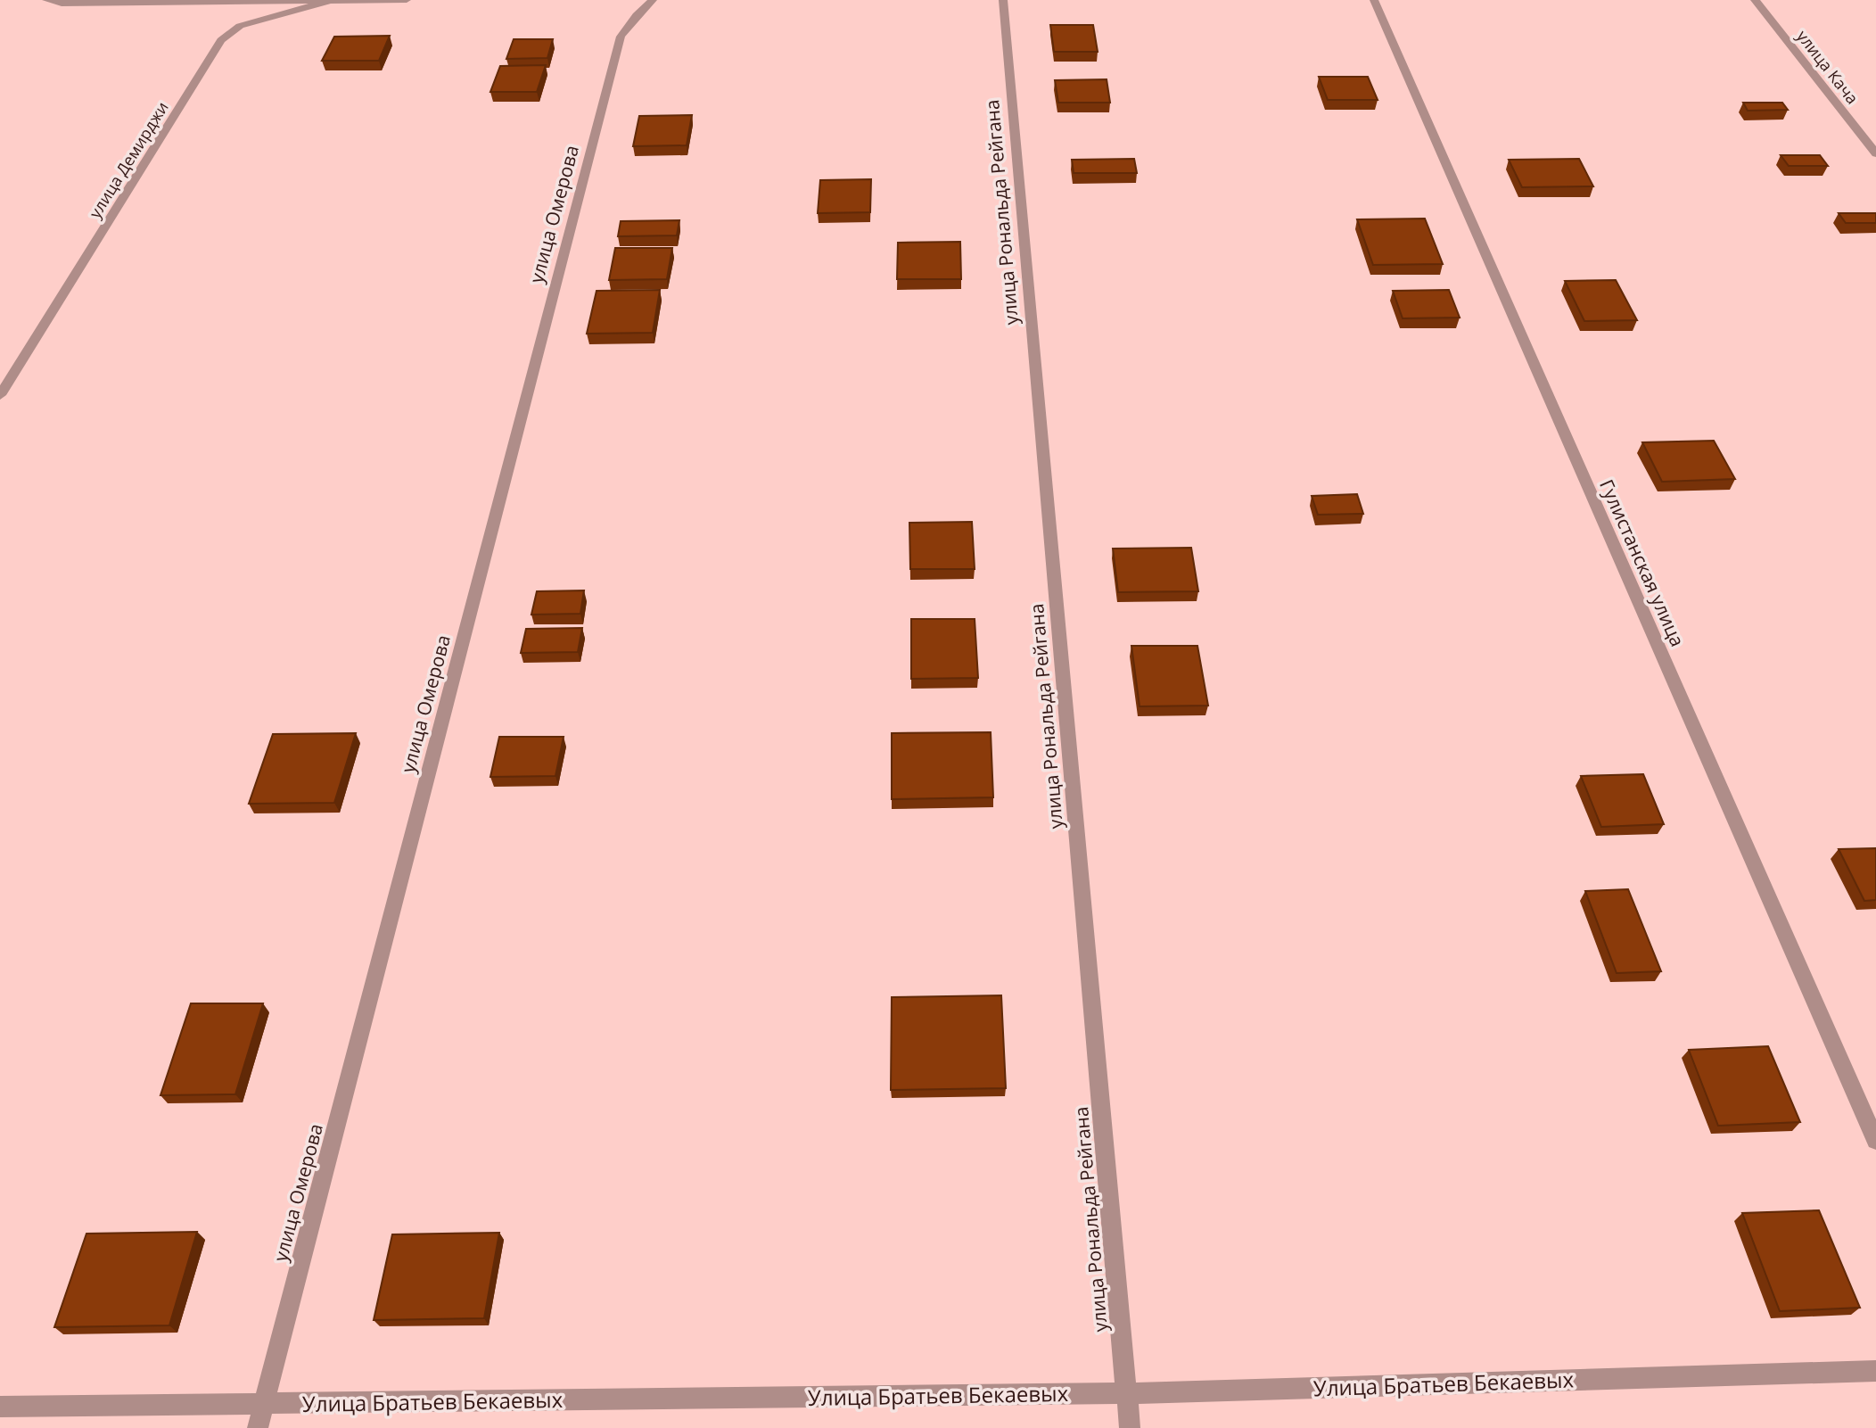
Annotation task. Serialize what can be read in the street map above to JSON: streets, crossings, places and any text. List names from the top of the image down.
{
  "streets": {
    "street": [
      "улица Кача",
      "улица Демирджи",
      "улица Рональда Рейгана",
      "улица Омерова",
      "Гулистанская улица",
      "Улица Братьев Бекаевых"
    ]
  },
  "crossings": [
    ["улица Рональда Рейгана", "Улица Братьев Бекаевых"],
    ["улица Омерова", "Улица Братьев Бекаевых"]
  ]
}
